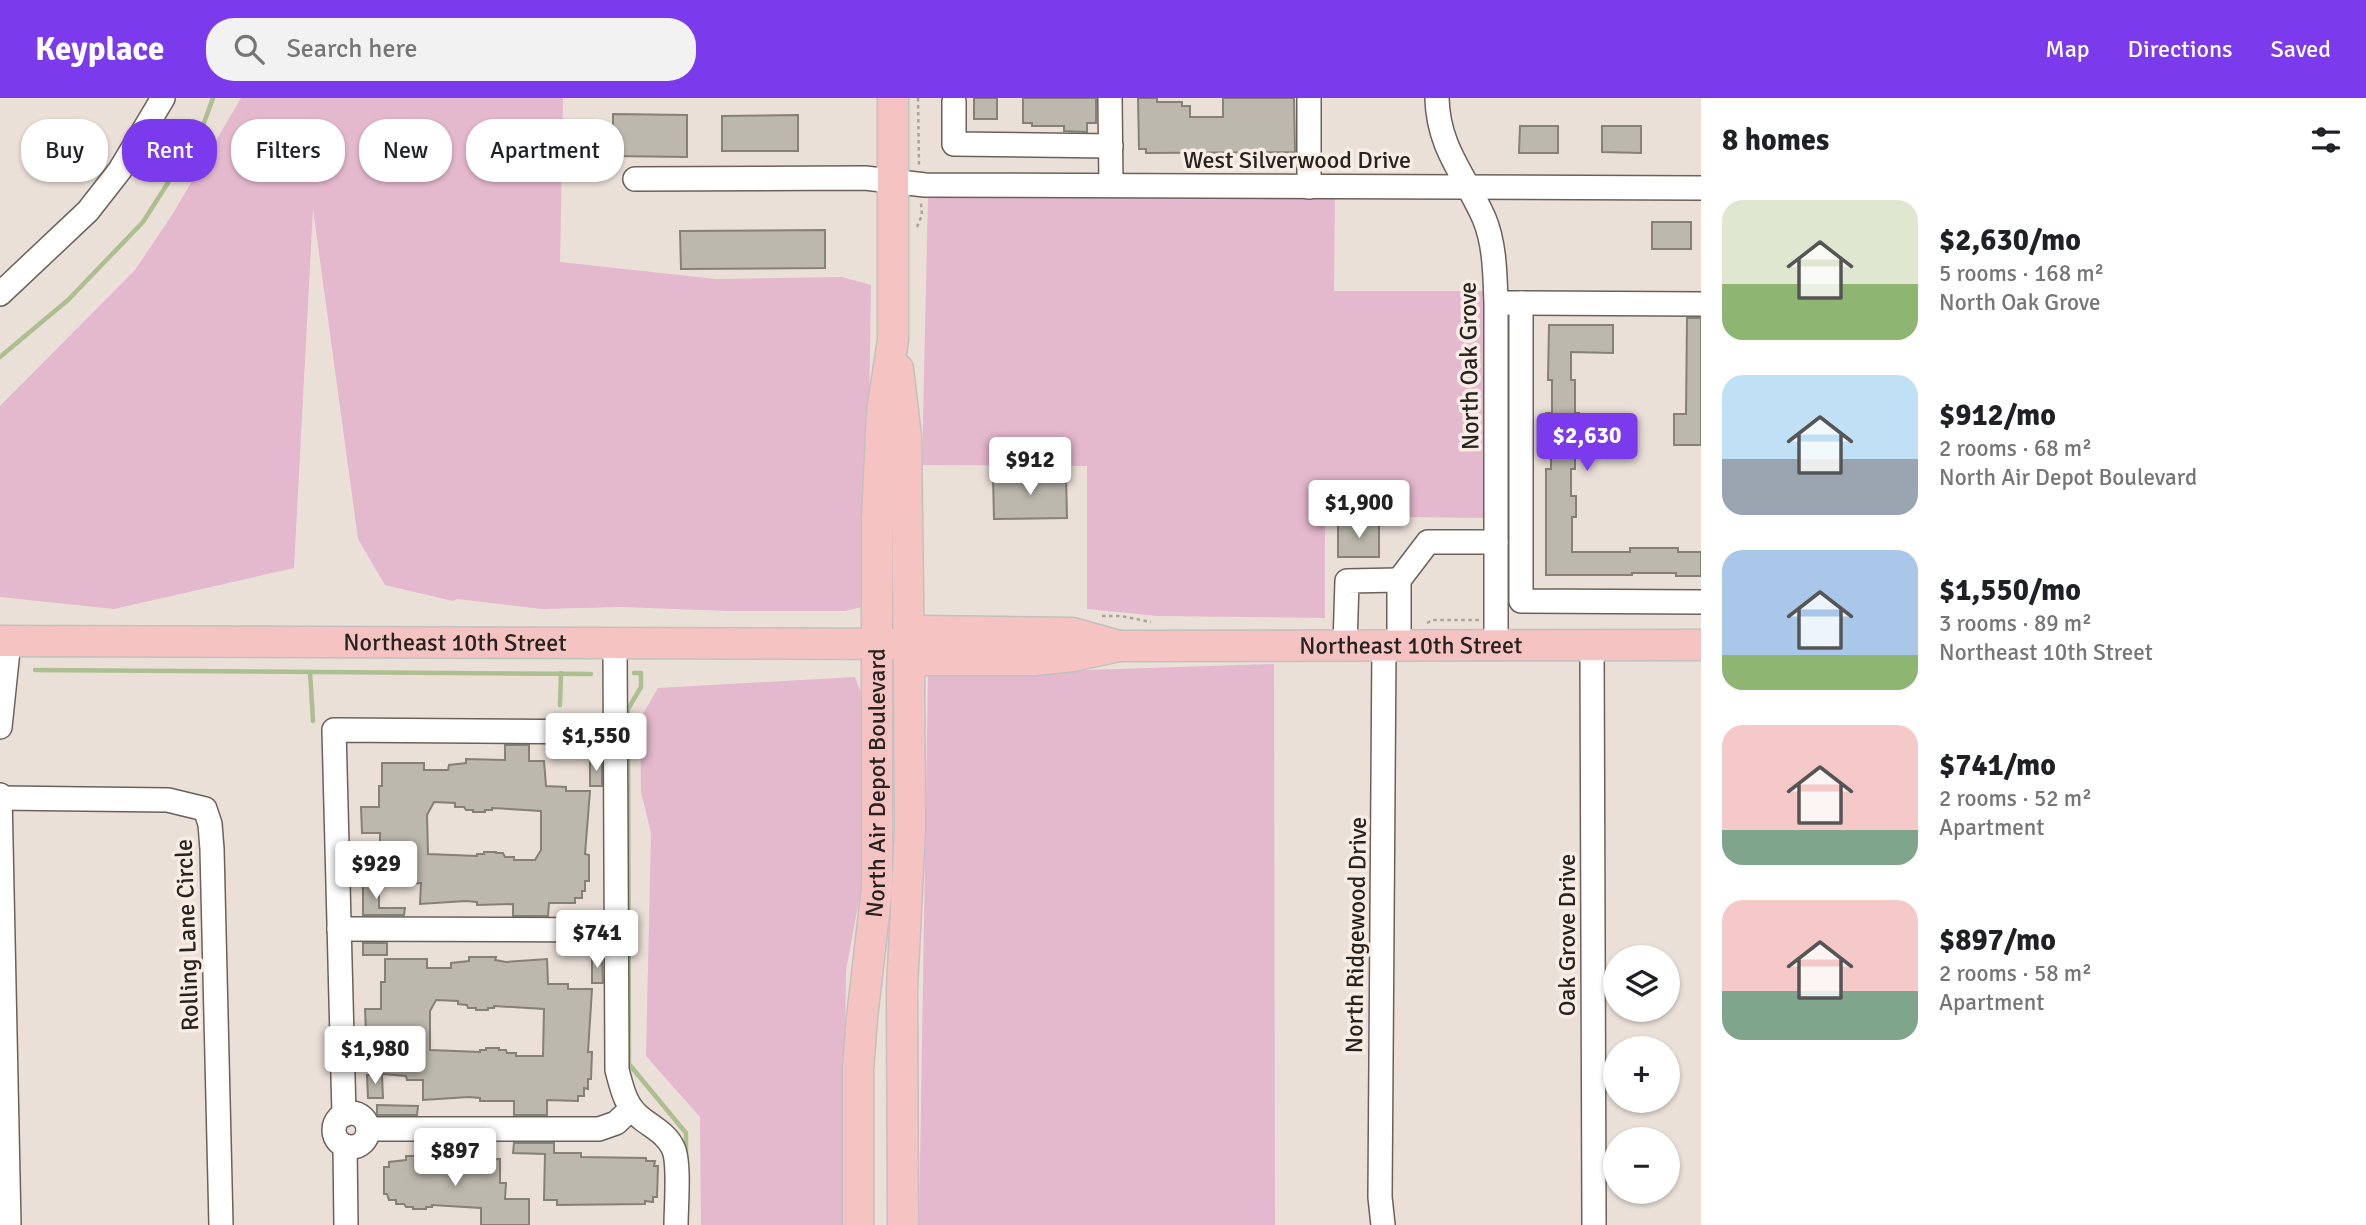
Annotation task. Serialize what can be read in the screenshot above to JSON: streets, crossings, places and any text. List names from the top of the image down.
{
  "streets": {
    "main road": ["Northeast 10th Street", "North Air Depot Boulevard"],
    "street": [
      "West Silverwood Drive",
      "North Oak Grove",
      "Rolling Lane Circle",
      "North Ridgewood Drive",
      "Oak Grove Drive"
    ]
  },
  "crossings": [
    ["West Silverwood Drive", "North Oak Grove"],
    ["West Silverwood Drive", "North Air Depot Boulevard"],
    ["North Oak Grove", "Northeast 10th Street"],
    ["Northeast 10th Street", "North Air Depot Boulevard"],
    ["Northeast 10th Street", "North Ridgewood Drive"],
    ["Northeast 10th Street", "Oak Grove Drive"]
  ],
  "page": {
    "header": "Keyplace",
    "search": "Search here",
    "nav": ["Map", "Directions", "Saved"],
    "heading": "8 homes",
    "chip": [
      "Buy",
      "Rent",
      "Filters",
      "New",
      "Apartment"
    ],
    "list": [
      {
        "name": "$2,630/mo",
        "note": "5 rooms · 168 m² · North Oak Grove"
      },
      {
        "name": "$912/mo",
        "note": "2 rooms · 68 m² · North Air Depot Boulevard"
      },
      {
        "name": "$1,550/mo",
        "note": "3 rooms · 89 m² · Northeast 10th Street"
      },
      {
        "name": "$741/mo",
        "note": "2 rooms · 52 m² · Apartment"
      },
      {
        "name": "$897/mo",
        "note": "2 rooms · 58 m² · Apartment"
      }
    ],
    "price": [
      "$2,630",
      "$912",
      "$1,900",
      "$1,550",
      "$929",
      "$741",
      "$1,980",
      "$897"
    ],
    "map_buttons": ["+", "−"]
  }
}
